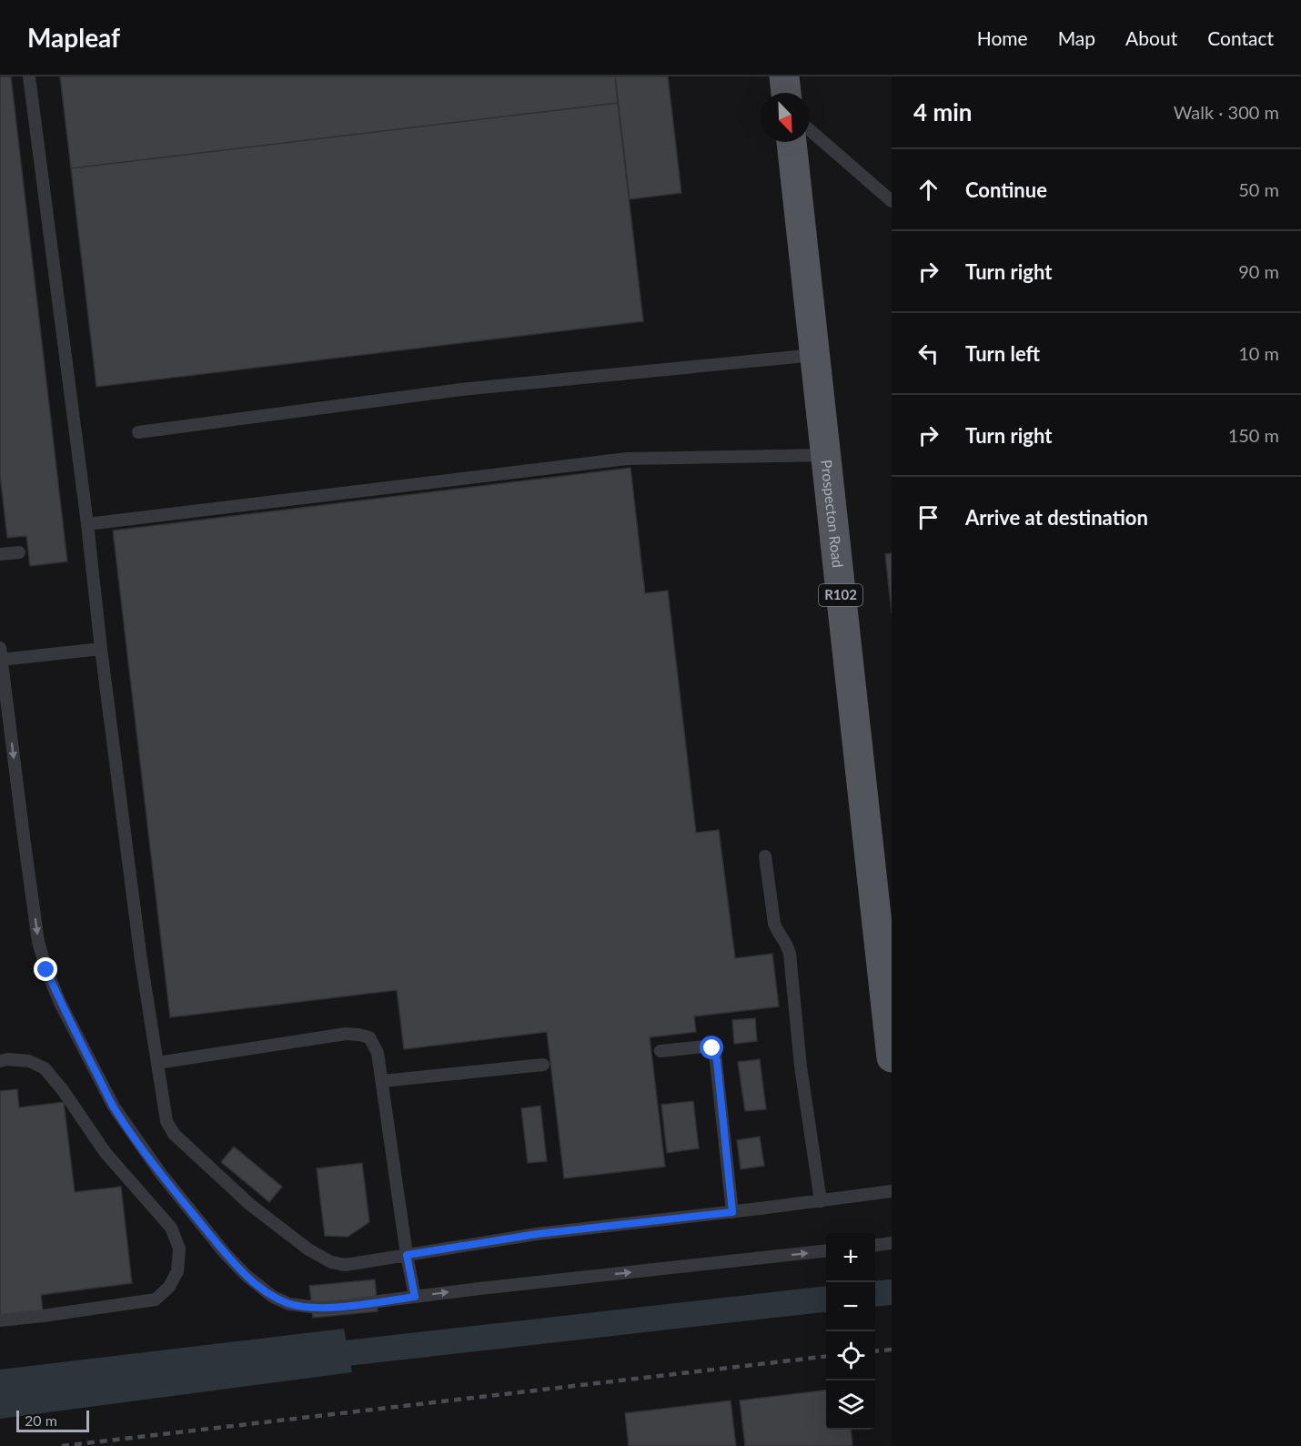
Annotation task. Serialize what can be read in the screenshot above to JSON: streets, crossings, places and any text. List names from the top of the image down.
{
  "streets": {
    "main road": ["Prospecton Road", "R102"]
  },
  "scale_bar": "20 m",
  "north": "bottom right",
  "page": {
    "header": "Mapleaf",
    "nav": [
      "Home",
      "Map",
      "About",
      "Contact"
    ],
    "heading": ["4 min", "Walk · 300 m"],
    "list": [
      ["Continue", "50 m"],
      ["Turn right", "90 m"],
      ["Turn left", "10 m"],
      ["Turn right", "150 m"],
      "Arrive at destination"
    ],
    "map_buttons": ["+", "−"],
    "scale": "20 m"
  }
}
